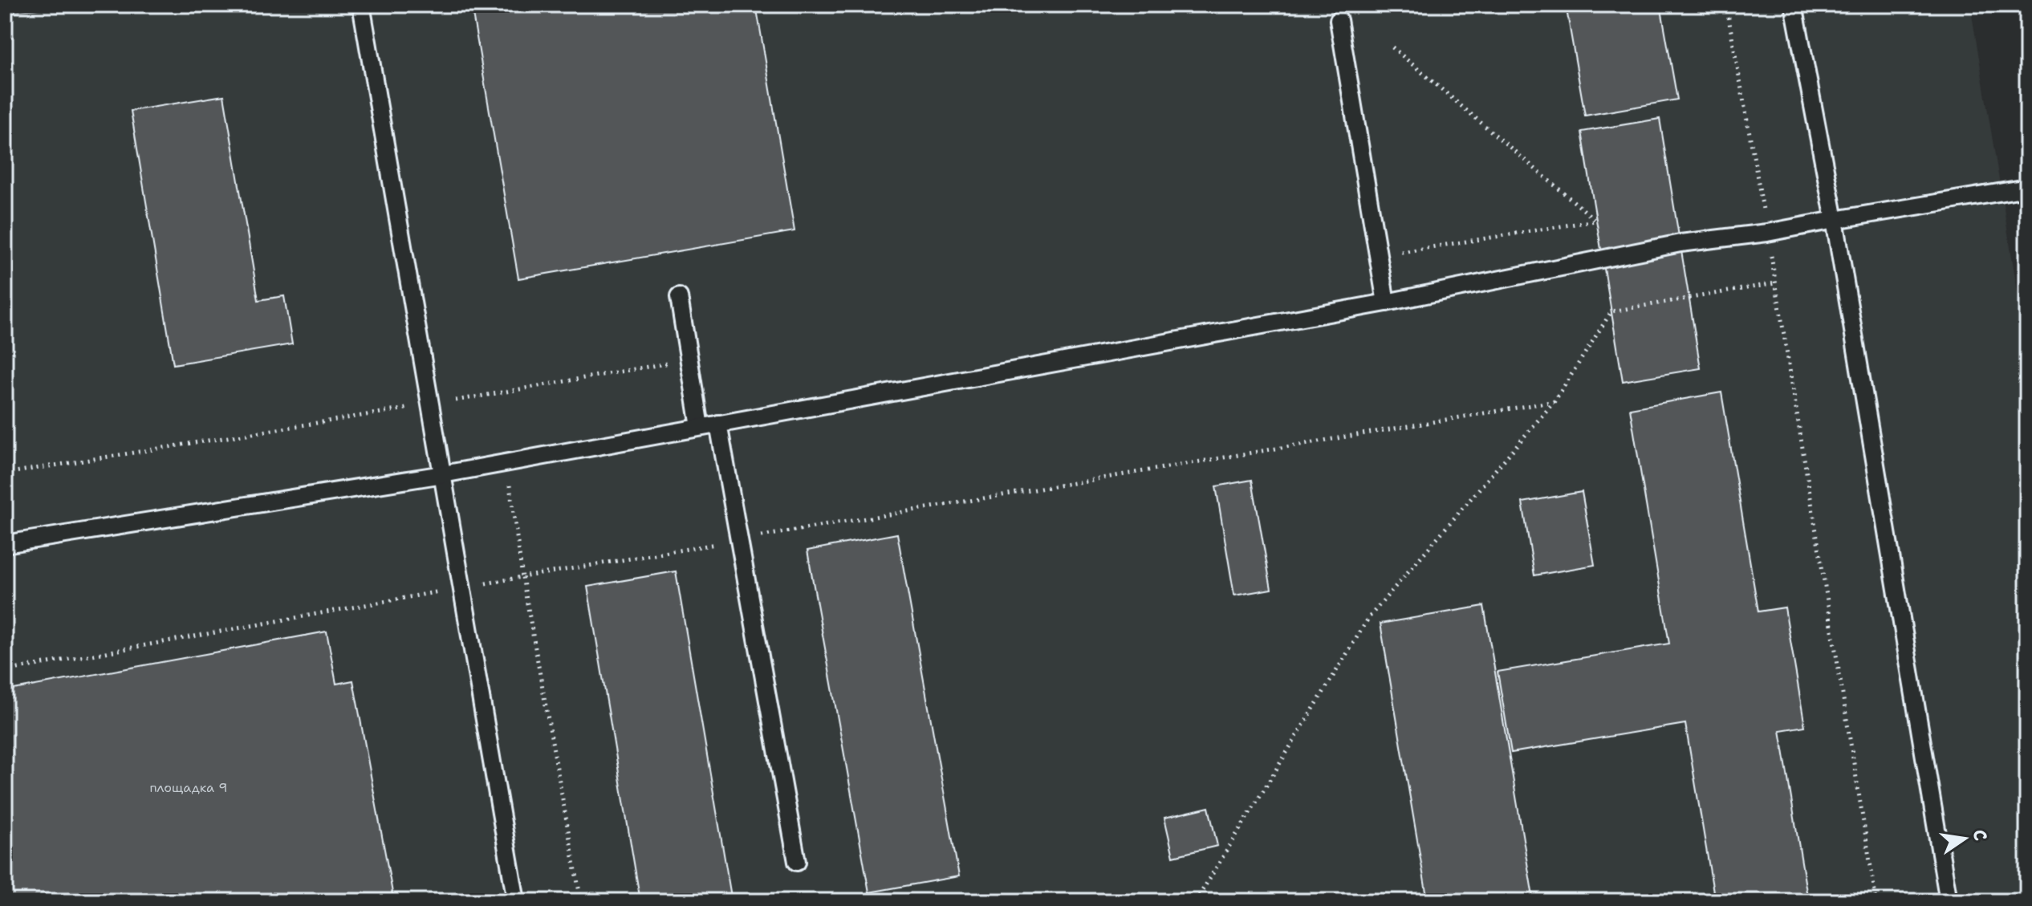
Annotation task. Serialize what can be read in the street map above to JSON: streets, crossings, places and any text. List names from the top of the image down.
{
  "house_numbers": ["площадка 9"],
  "north": "right"
}
